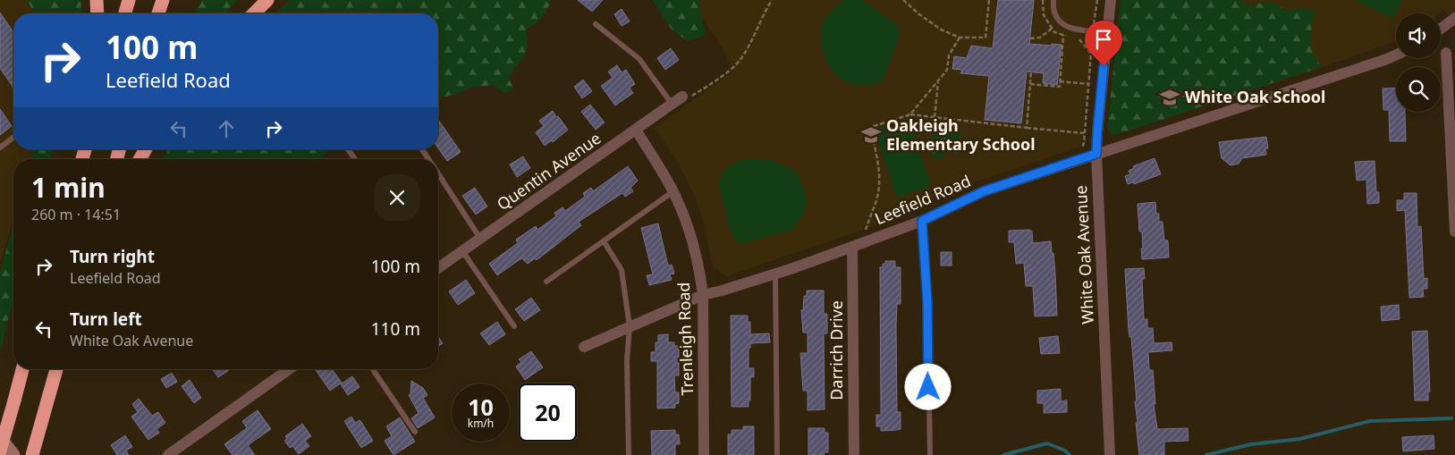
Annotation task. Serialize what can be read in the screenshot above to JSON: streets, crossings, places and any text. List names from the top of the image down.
{
  "streets": {
    "street": [
      "Quentin Avenue",
      "Leefield Road",
      "White Oak Avenue",
      "Trenleigh Road",
      "Darrich Drive"
    ]
  },
  "crossings": [
    ["Quentin Avenue", "Trenleigh Road"],
    ["Leefield Road", "White Oak Avenue"],
    ["Leefield Road", "Trenleigh Road"],
    ["Leefield Road", "Darrich Drive"]
  ],
  "places": {
    "school or university": ["White Oak School", "Oakleigh Elementary School"]
  },
  "page": {
    "turn": ["100 m", "Leefield Road"],
    "heading": ["1 min", "260 m · 14:51"],
    "list": [
      {
        "name": "Turn right",
        "note": "Leefield Road",
        "value": "100 m"
      },
      {
        "name": "Turn left",
        "note": "White Oak Avenue",
        "value": "110 m"
      }
    ],
    "speed": "10 km/h",
    "limit": "20"
  }
}
